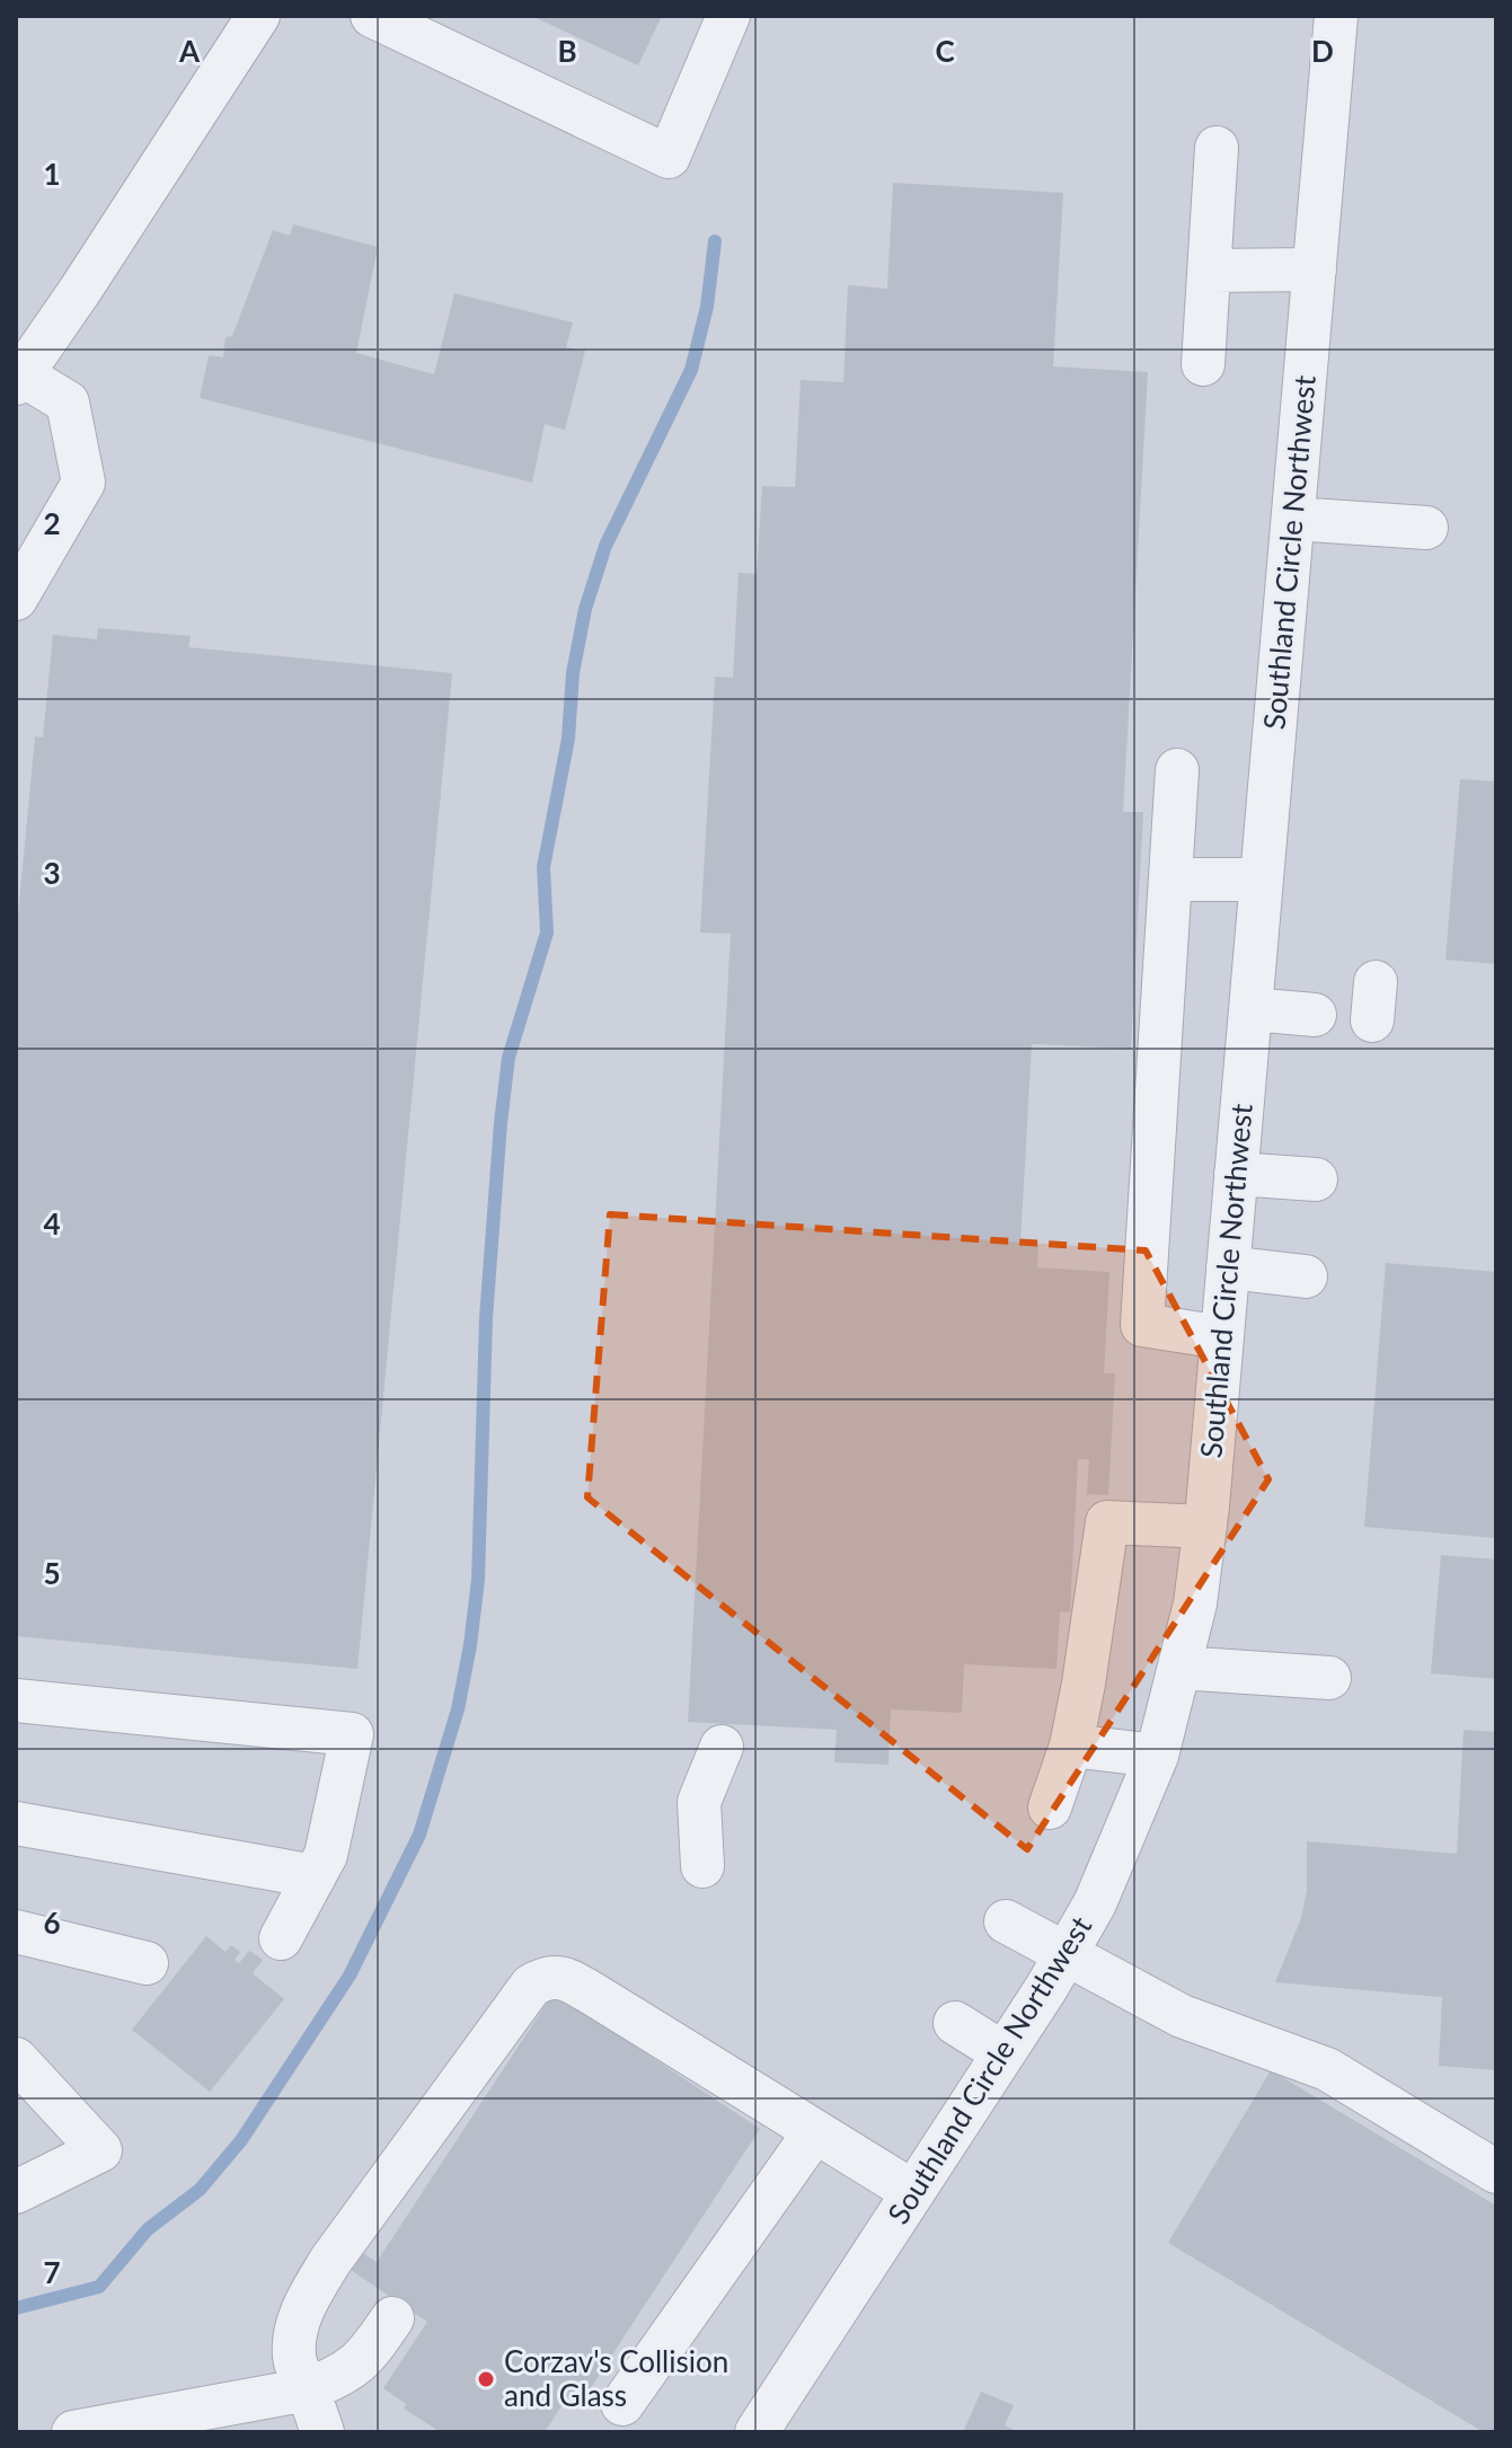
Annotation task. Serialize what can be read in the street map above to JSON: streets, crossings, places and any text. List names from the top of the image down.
{
  "streets": {
    "street": ["Southland Circle Northwest"]
  },
  "places": ["Corzav's Collision and Glass"],
  "grid": {
    "columns": [
      "A",
      "B",
      "C",
      "D"
    ],
    "rows": [
      "1",
      "2",
      "3",
      "4",
      "5",
      "6",
      "7"
    ]
  }
}
